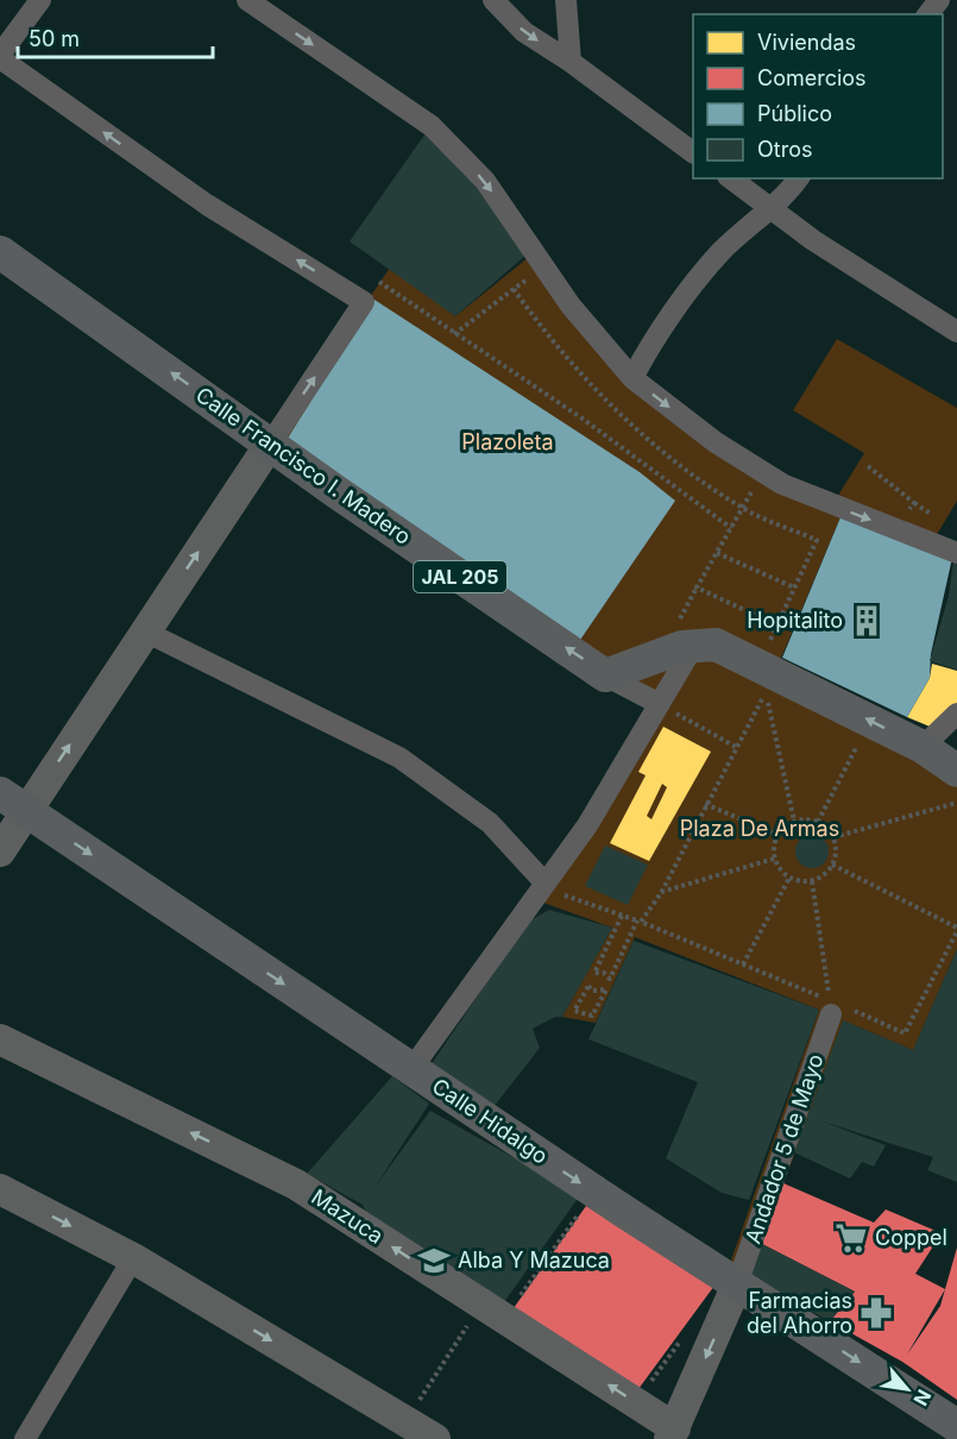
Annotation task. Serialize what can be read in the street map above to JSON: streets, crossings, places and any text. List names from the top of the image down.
{
  "streets": {
    "main road": [
      "Calle Francisco I. Madero",
      "JAL 205",
      "Calle Hidalgo",
      "Mazuca"
    ],
    "street": ["Andador 5 de Mayo"]
  },
  "crossings": [
    ["Calle Hidalgo", "Andador 5 de Mayo"]
  ],
  "one_way": ["Calle Francisco I. Madero", "Calle Hidalgo"],
  "parks": ["Plazoleta", "Plaza De Armas"],
  "places": {
    "building": ["Hopitalito"],
    "supermarket": ["Coppel"],
    "school or university": ["Alba Y Mazuca"],
    "pharmacy": ["Farmacias del Ahorro"]
  },
  "legend": [
    "Viviendas",
    "Comercios",
    "Público",
    "Otros"
  ],
  "scale_bar": "50 m",
  "north": "bottom right"
}
